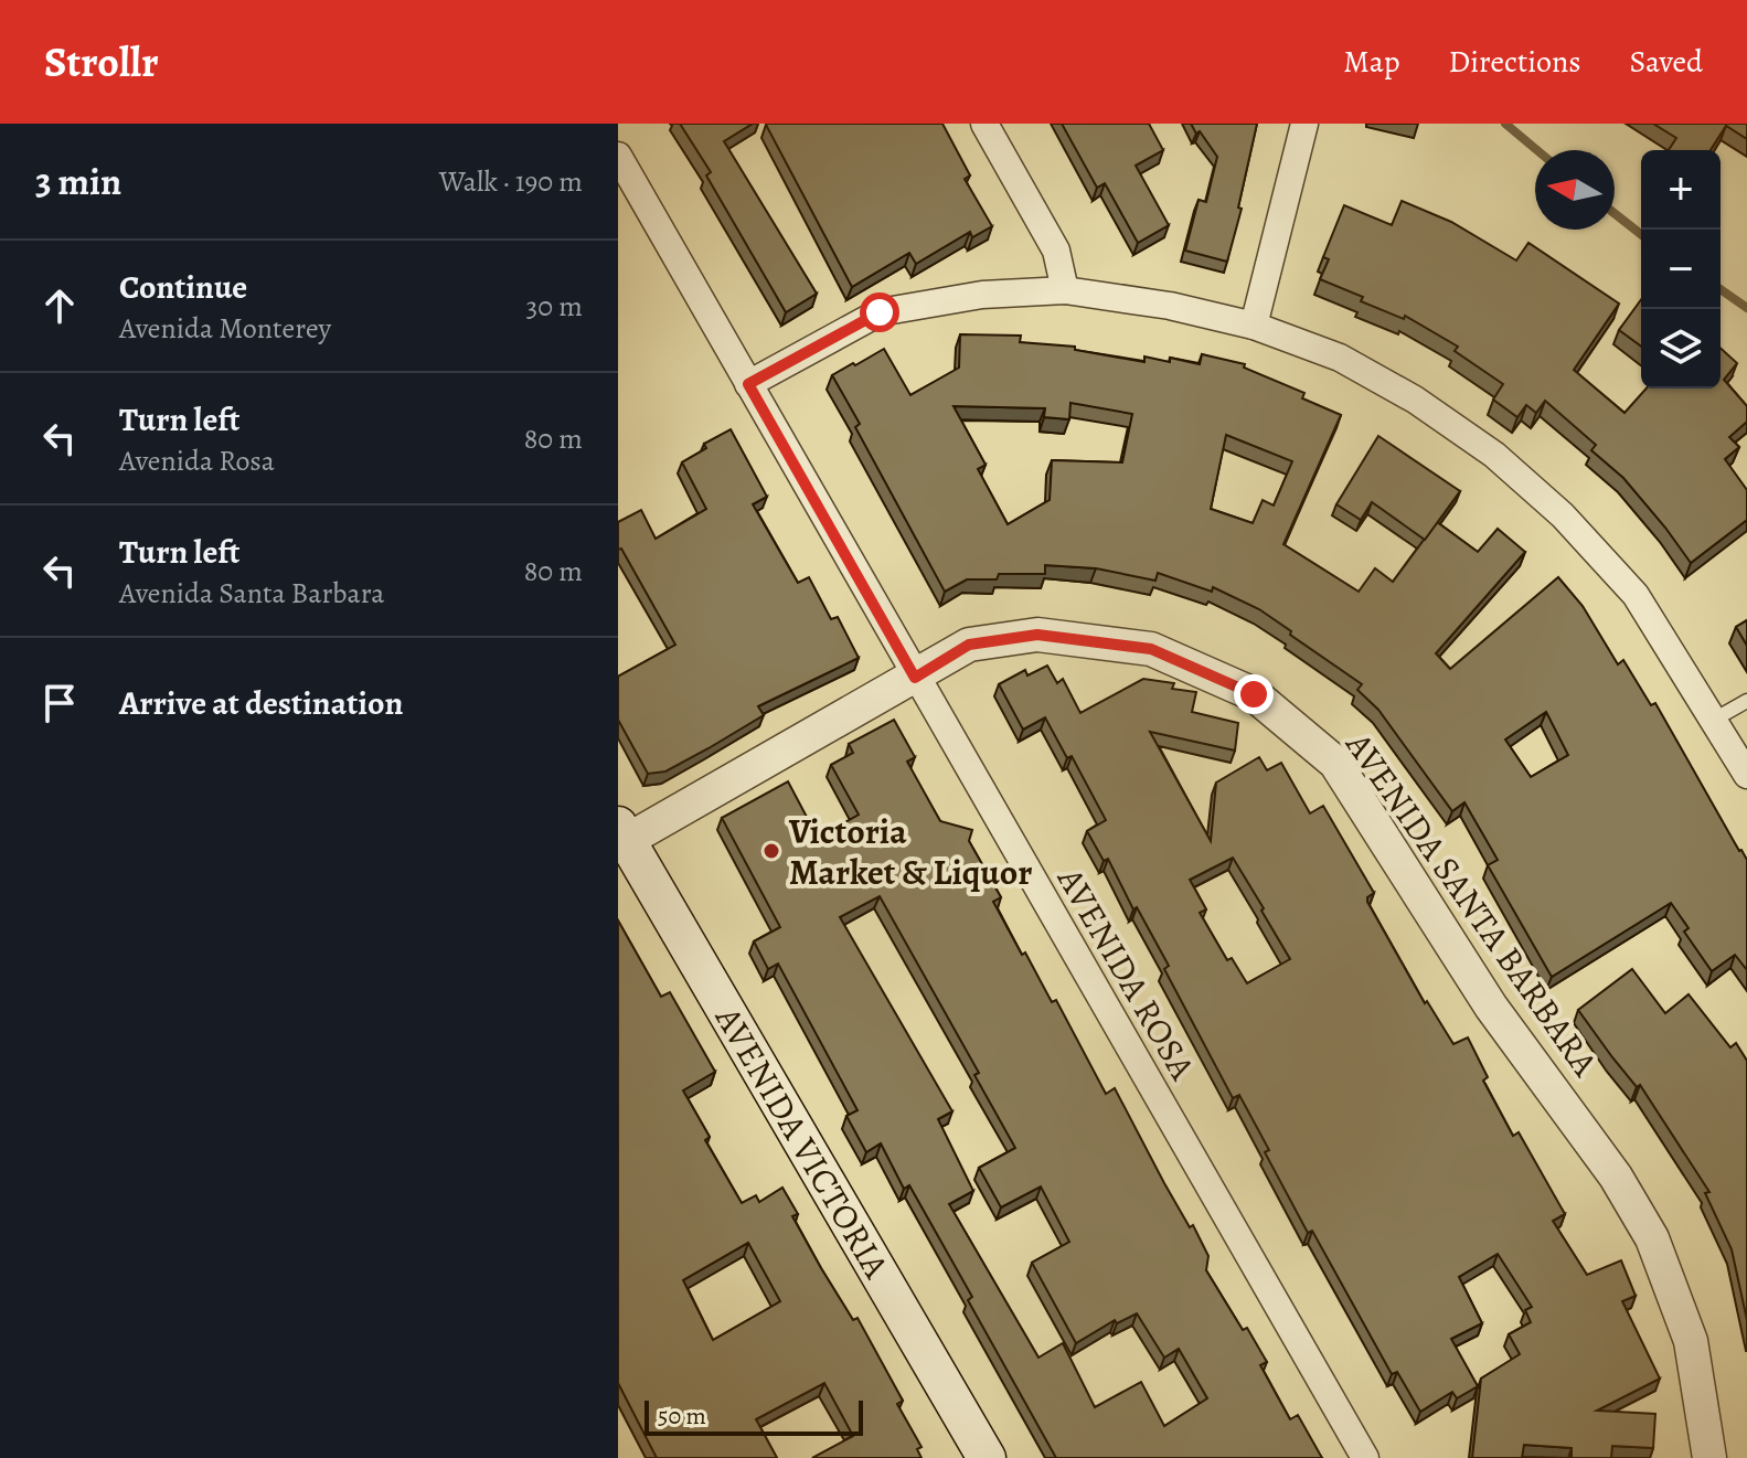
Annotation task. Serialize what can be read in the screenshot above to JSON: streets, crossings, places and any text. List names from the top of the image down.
{
  "streets": {
    "main road": ["AVENIDA VICTORIA"],
    "street": ["AVENIDA SANTA BARBARA", "AVENIDA ROSA"]
  },
  "crossings": [
    ["AVENIDA SANTA BARBARA", "AVENIDA ROSA"],
    ["AVENIDA SANTA BARBARA", "AVENIDA VICTORIA"]
  ],
  "places": ["Victoria Market & Liquor"],
  "scale_bar": "50 m",
  "north": "left",
  "page": {
    "header": "Strollr",
    "nav": ["Map", "Directions", "Saved"],
    "heading": ["3 min", "Walk · 190 m"],
    "map_buttons": ["+", "−"],
    "list": [
      ["Continue", "Avenida Monterey", "30 m"],
      ["Turn left", "Avenida Rosa", "80 m"],
      ["Turn left", "Avenida Santa Barbara", "80 m"],
      "Arrive at destination"
    ],
    "scale": "50 m"
  }
}
